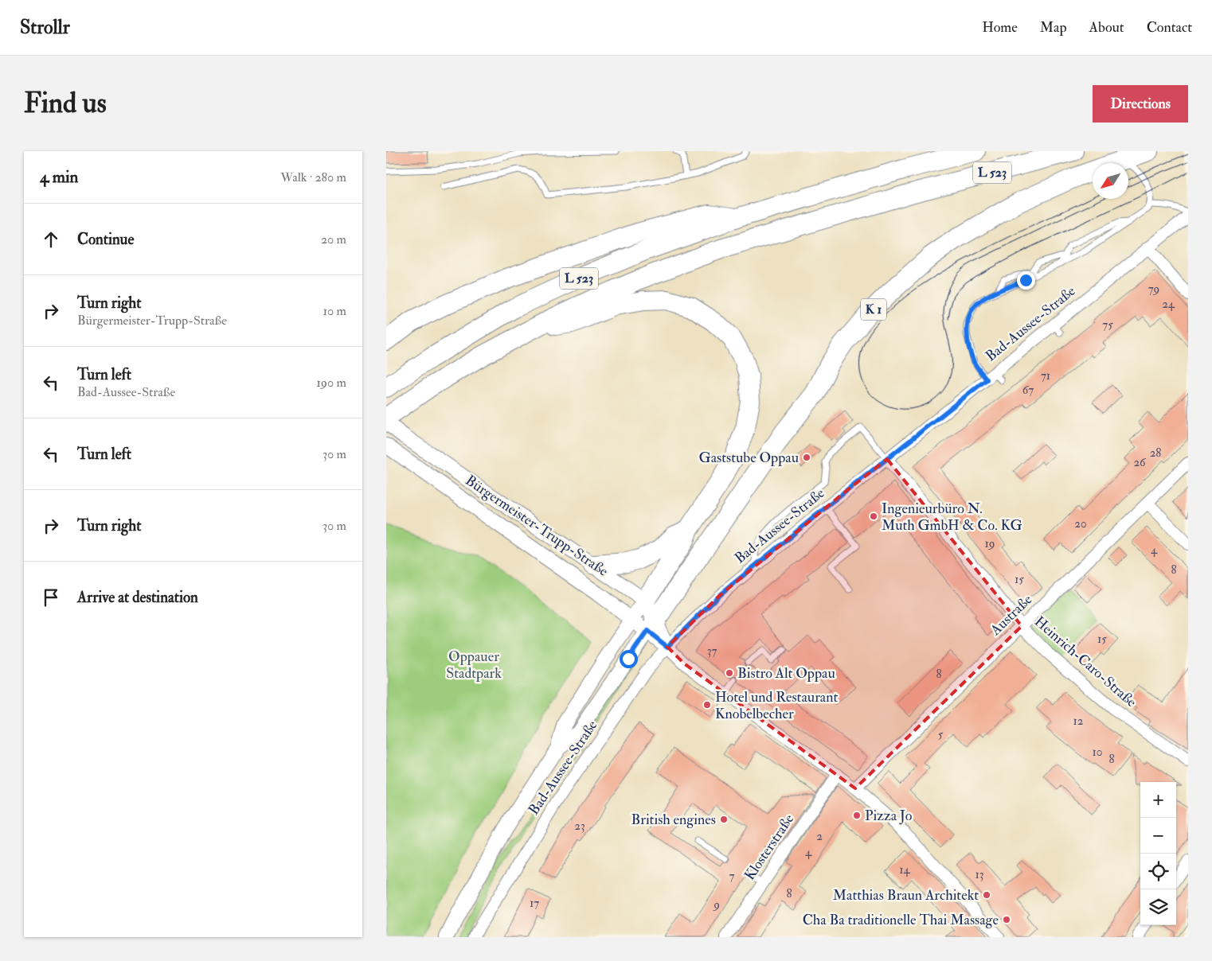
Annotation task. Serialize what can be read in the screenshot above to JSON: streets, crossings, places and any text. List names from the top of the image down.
{
  "streets": {
    "highway": ["L 523", "K 1"],
    "street": [
      "Bad-Aussee-Straße",
      "Bürgermeister-Trupp-Straße",
      "Austraße",
      "Heinrich-Caro-Straße",
      "Klosterstraße"
    ]
  },
  "crossings": [
    ["K 1", "Bürgermeister-Trupp-Straße"],
    ["Bad-Aussee-Straße", "Bürgermeister-Trupp-Straße"],
    ["Bad-Aussee-Straße", "Heinrich-Caro-Straße"],
    ["Bürgermeister-Trupp-Straße", "Austraße"],
    ["Bürgermeister-Trupp-Straße", "Klosterstraße"],
    ["Austraße", "Heinrich-Caro-Straße"]
  ],
  "parks": ["Oppauer Stadtpark"],
  "places": [
    "Gaststube Oppau",
    "Ingenieurbüro N. Muth GmbH & Co. KG",
    "Bistro Alt Oppau",
    "Hotel und Restaurant Knobelbecher",
    "Pizza Jo",
    "British engines",
    "Matthias Braun Architekt",
    "Cha Ba traditionelle Thai Massage"
  ],
  "house_numbers": [
    "79",
    "24",
    "75",
    "71",
    "67",
    "28",
    "26",
    "20",
    "19",
    "4",
    "8",
    "15",
    "15",
    "37",
    "8",
    "12",
    "5",
    "10",
    "8",
    "23",
    "2",
    "4",
    "14",
    "13",
    "7",
    "8",
    "17",
    "9"
  ],
  "north": "bottom left",
  "page": {
    "header": "Strollr",
    "nav": [
      "Home",
      "Map",
      "About",
      "Contact"
    ],
    "buttons": "Directions",
    "title": "Find us",
    "heading": ["4 min", "Walk · 280 m"],
    "list": [
      ["Continue", "20 m"],
      ["Turn right", "Bürgermeister-Trupp-Straße", "10 m"],
      ["Turn left", "Bad-Aussee-Straße", "190 m"],
      ["Turn left", "30 m"],
      ["Turn right", "30 m"],
      "Arrive at destination"
    ],
    "map_buttons": ["+", "−"]
  }
}
